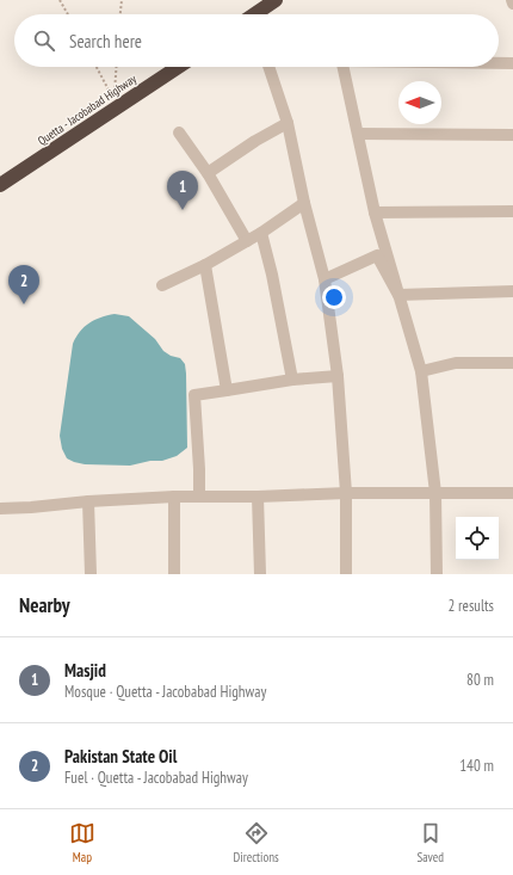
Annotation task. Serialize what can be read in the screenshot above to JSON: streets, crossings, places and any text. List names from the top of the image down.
{
  "streets": {
    "highway": ["Quetta - Jacobabad Highway"]
  },
  "north": "left",
  "page": {
    "search": "Search here",
    "pins": ["1", "2"],
    "heading": ["Nearby", "2 results"],
    "list": [
      {
        "mark": "1",
        "name": "Masjid",
        "note": "Mosque · Quetta - Jacobabad Highway",
        "value": "80 m"
      },
      {
        "mark": "2",
        "name": "Pakistan State Oil",
        "note": "Fuel · Quetta - Jacobabad Highway",
        "value": "140 m"
      }
    ],
    "nav": ["Map", "Directions", "Saved"]
  }
}
